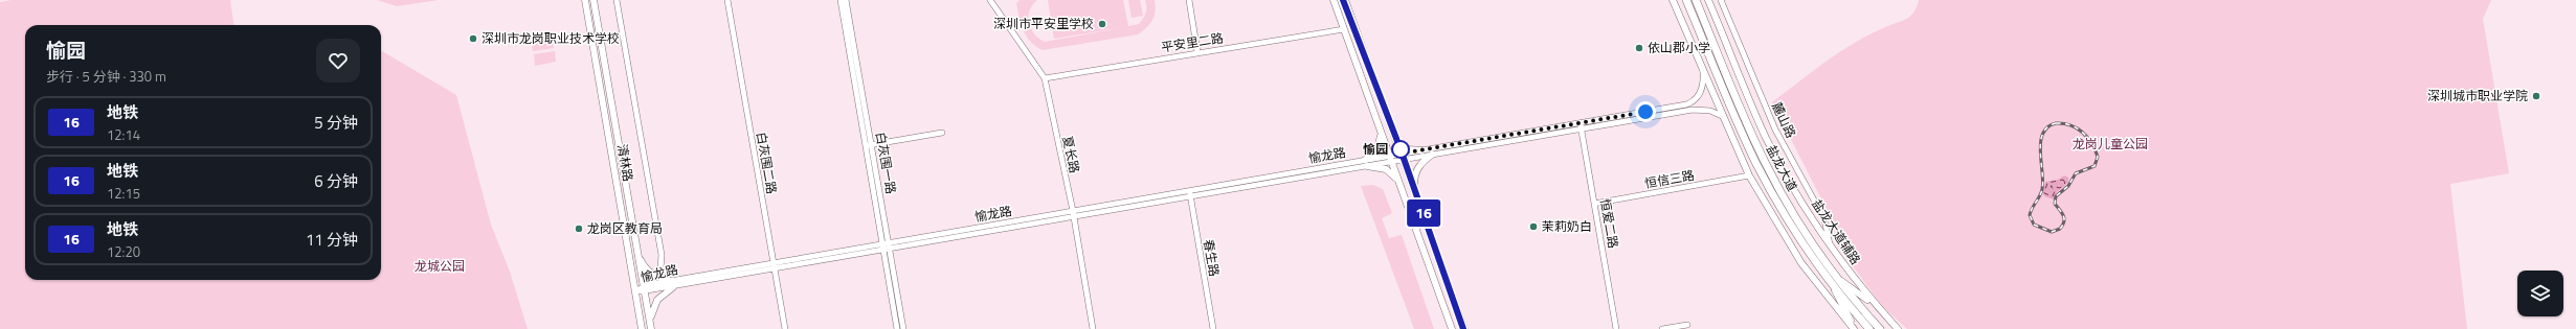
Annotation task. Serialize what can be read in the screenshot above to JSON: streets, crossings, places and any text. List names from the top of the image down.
{
  "streets": {
    "highway": ["盐龙大道"],
    "main road": ["清林路", "盐龙大道辅路"],
    "street": [
      "平安里二路",
      "麓山路",
      "夏长路",
      "愉龙路",
      "白灰围二路",
      "白灰围一路",
      "恒信三路",
      "恒爱二路",
      "春生路"
    ]
  },
  "crossings": [
    ["平安里二路", "夏长路"],
    ["麓山路", "盐龙大道辅路"],
    ["夏长路", "愉龙路"],
    ["愉龙路", "清林路"],
    ["愉龙路", "白灰围二路"],
    ["愉龙路", "白灰围一路"],
    ["愉龙路", "恒爱二路"],
    ["愉龙路", "春生路"],
    ["恒信三路", "恒爱二路"]
  ],
  "parks": ["龙岗儿童公园", "龙城公园"],
  "places": [
    "深圳市平安里学校",
    "深圳市龙岗职业技术学校",
    "依山郡小学",
    "深圳城市职业学院",
    "愉园",
    "茉莉奶白",
    "龙岗区教育局"
  ],
  "lines": ["metro line 16"],
  "page": {
    "on_map": "16",
    "heading": ["愉园", "步行 · 5 分钟 · 330 m"],
    "list": [
      {
        "mark": "16",
        "name": "地铁",
        "note": "12:14",
        "value": "5 分钟"
      },
      {
        "mark": "16",
        "name": "地铁",
        "note": "12:15",
        "value": "6 分钟"
      },
      {
        "mark": "16",
        "name": "地铁",
        "note": "12:20",
        "value": "11 分钟"
      }
    ]
  }
}
